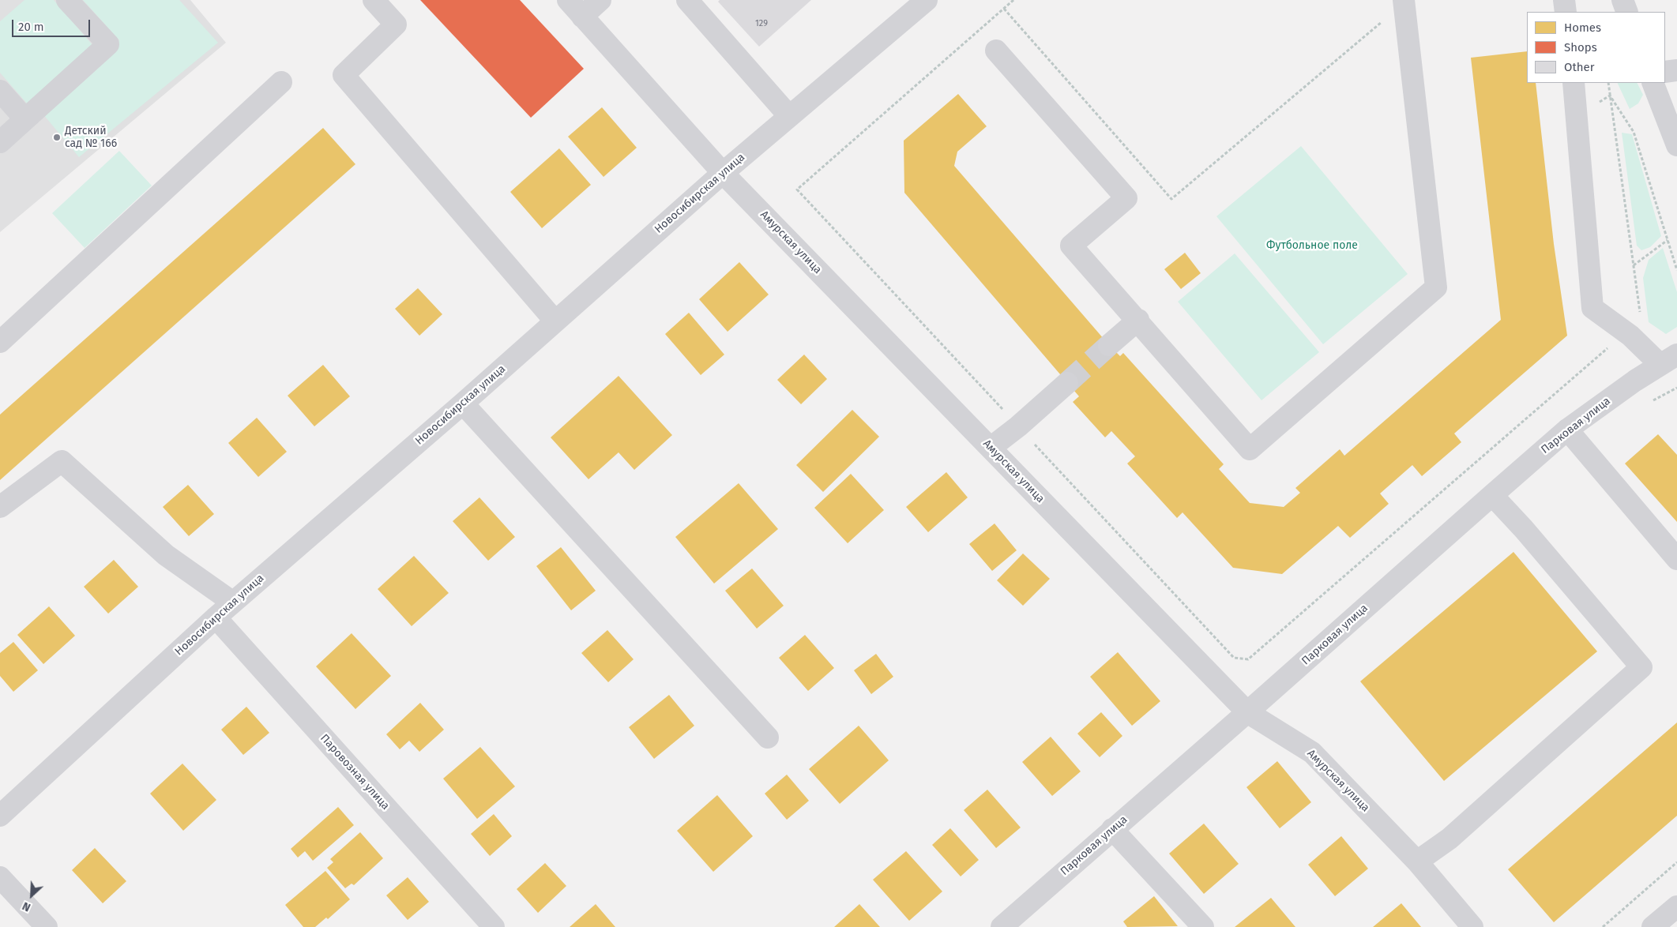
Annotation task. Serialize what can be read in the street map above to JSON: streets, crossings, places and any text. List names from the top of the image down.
{
  "streets": {
    "street": [
      "Новосибирская улица",
      "Амурская улица",
      "Парковая улица",
      "Паровозная улица"
    ]
  },
  "crossings": [
    ["Новосибирская улица", "Амурская улица"],
    ["Новосибирская улица", "Паровозная улица"],
    ["Амурская улица", "Парковая улица"]
  ],
  "parks": ["Футбольное поле"],
  "places": ["Детский сад № 166"],
  "house_numbers": ["129"],
  "legend": ["Homes", "Shops", "Other"],
  "scale_bar": "20 m",
  "north": "bottom left"
}
